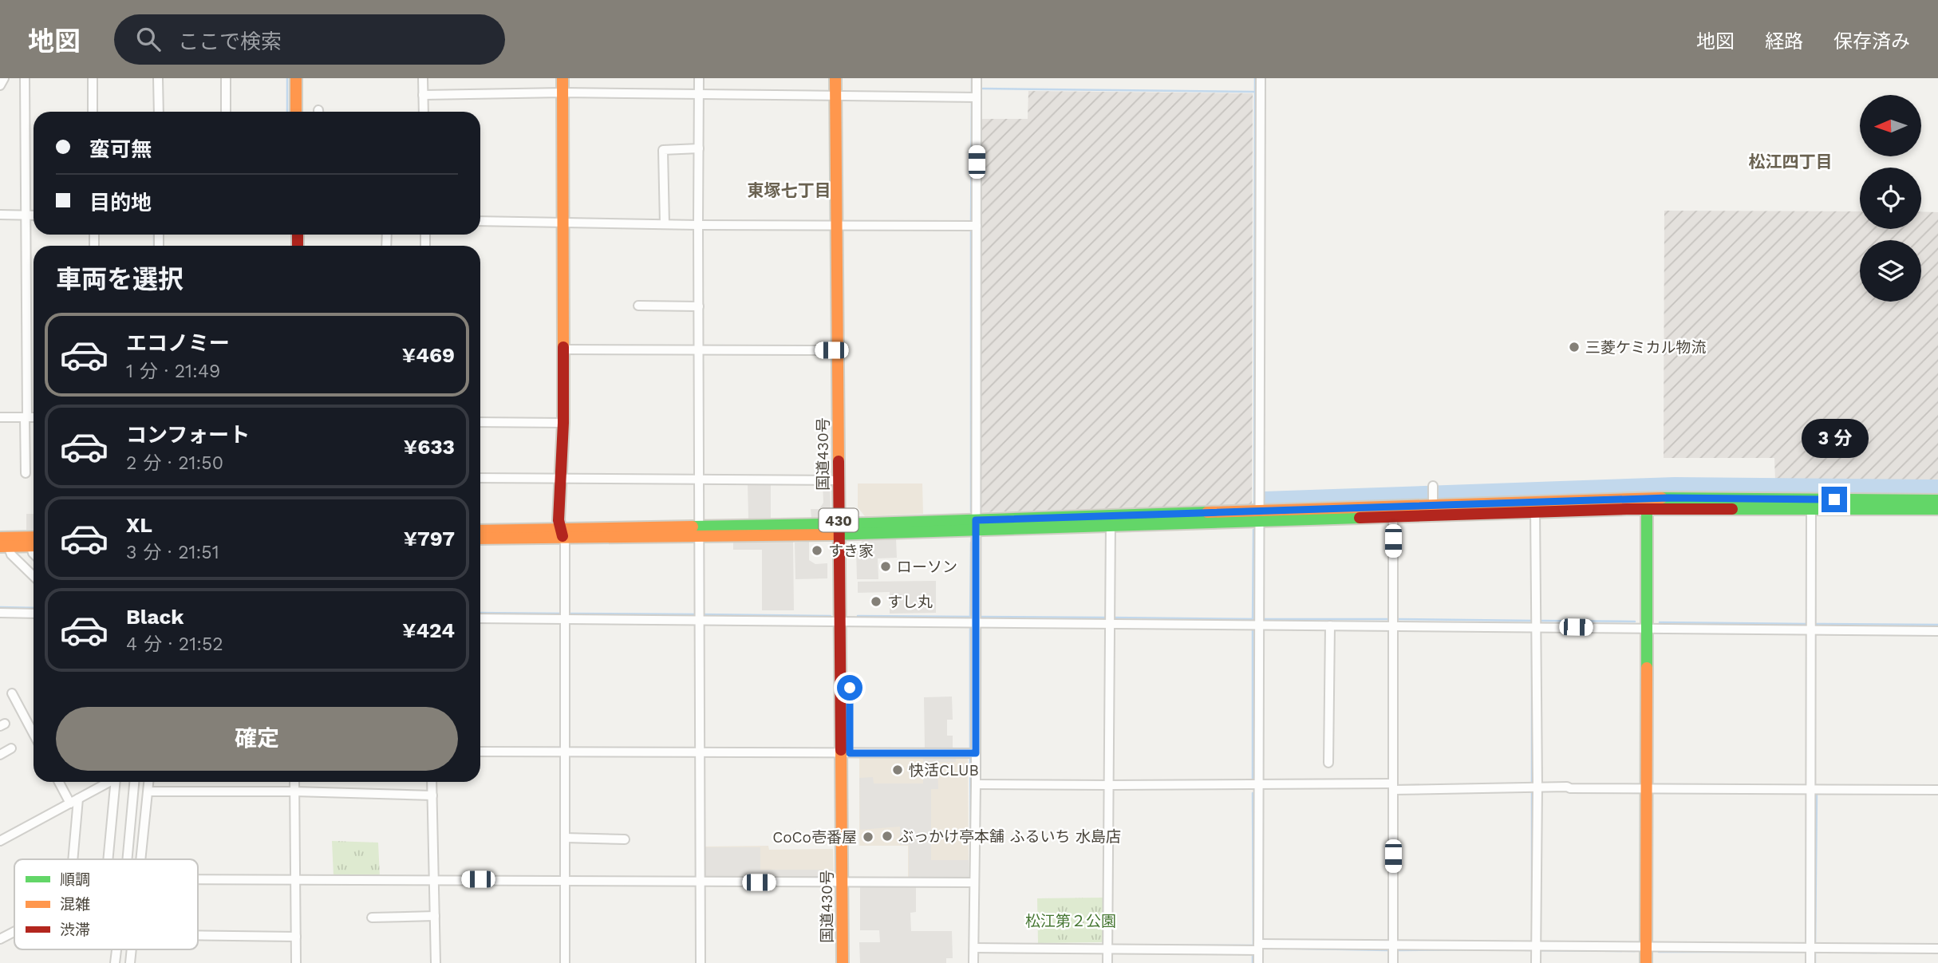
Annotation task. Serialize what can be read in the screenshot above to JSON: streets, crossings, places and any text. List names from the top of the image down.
{
  "streets": {
    "main road": ["国道430号", "430"]
  },
  "districts": ["松江四丁目", "東塚七丁目"],
  "parks": ["松江第２公園"],
  "places": [
    "三菱ケミカル物流",
    "すき家",
    "ローソン",
    "すし丸",
    "快活CLUB",
    "ぶっかけ亭本舗 ふるいち 水島店",
    "CoCo壱番屋"
  ],
  "legend": ["順調", "混雑", "渋滞"],
  "north": "left",
  "page": {
    "header": "地図",
    "search": "ここで検索",
    "nav": ["地図", "経路", "保存済み"],
    "banner": ["蛮可無", "目的地"],
    "heading": "車両を選択",
    "list": [
      {
        "name": "エコノミー",
        "note": "1 分 · 21:49",
        "value": "¥469"
      },
      {
        "name": "コンフォート",
        "note": "2 分 · 21:50",
        "value": "¥633"
      },
      {
        "name": "XL",
        "note": "3 分 · 21:51",
        "value": "¥797"
      },
      {
        "name": "Black",
        "note": "4 分 · 21:52",
        "value": "¥424"
      }
    ],
    "bubble": "3 分",
    "buttons": "確定"
  }
}
